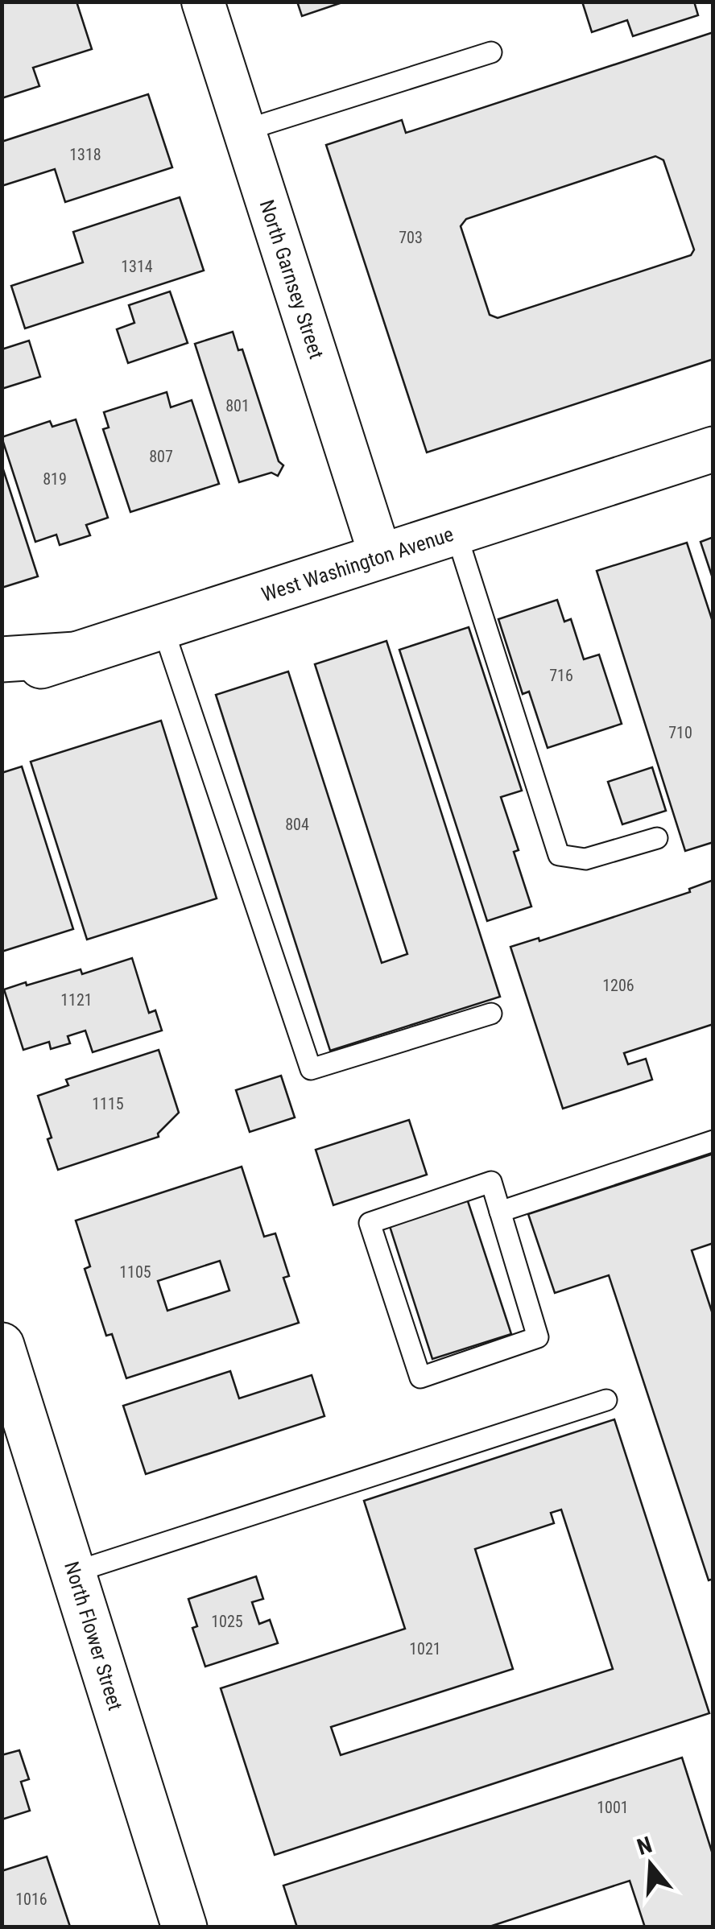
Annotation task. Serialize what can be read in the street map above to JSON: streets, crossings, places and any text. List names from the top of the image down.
{
  "streets": {
    "street": ["North Garnsey Street", "West Washington Avenue", "North Flower Street"]
  },
  "crossings": [
    ["North Garnsey Street", "West Washington Avenue"]
  ],
  "house_numbers": [
    "1318",
    "703",
    "1314",
    "801",
    "807",
    "819",
    "716",
    "710",
    "804",
    "1206",
    "1121",
    "1115",
    "1105",
    "1025",
    "1021",
    "1001",
    "1016"
  ],
  "north": "top"
}
